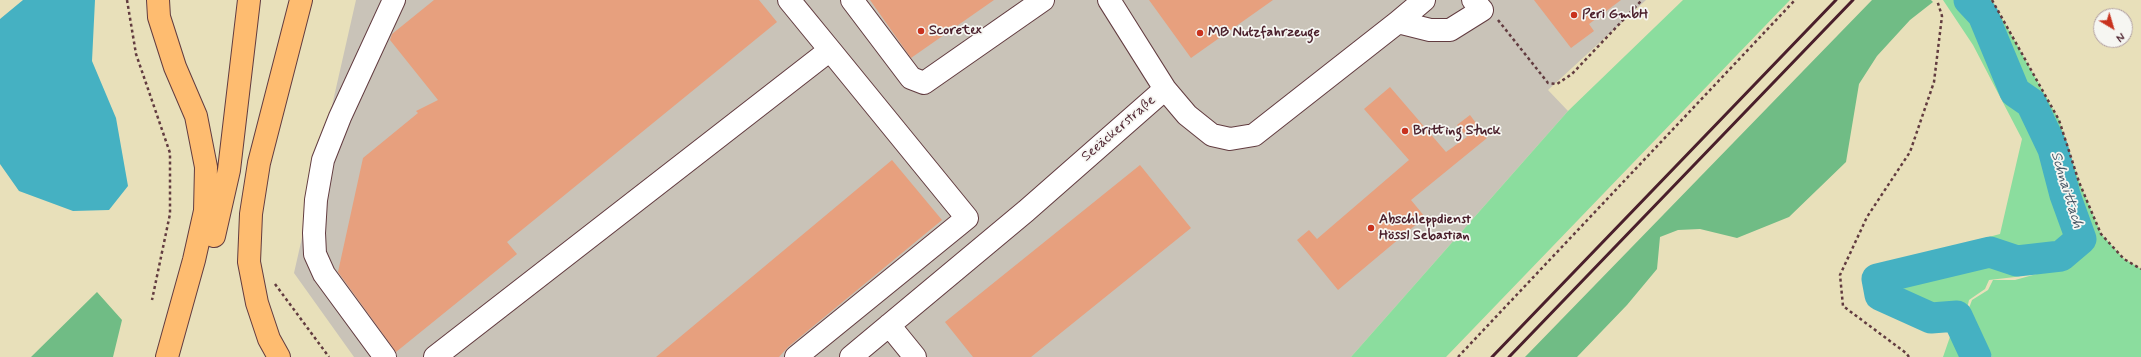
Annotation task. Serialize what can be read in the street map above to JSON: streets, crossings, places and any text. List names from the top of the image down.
{
  "streets": {
    "street": ["Seeäckerstraße"]
  },
  "water": ["Schnaittach"],
  "places": [
    "Peri GmbH",
    "Scoretex",
    "MB Nutzfahrzeuge",
    "Britting Stuck",
    "Abschleppdienst Hössl Sebastian"
  ],
  "north": "bottom right"
}
